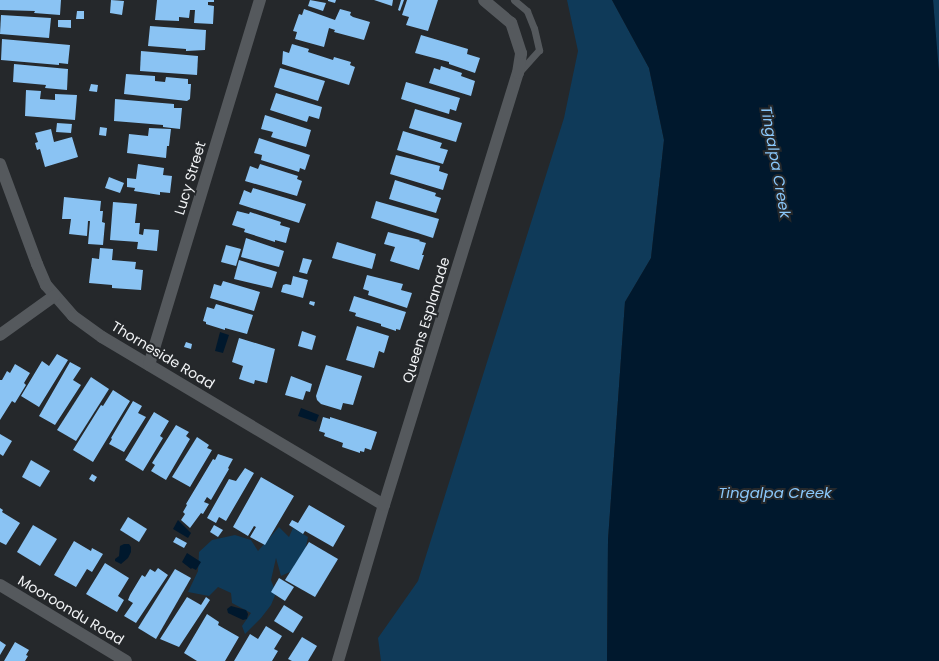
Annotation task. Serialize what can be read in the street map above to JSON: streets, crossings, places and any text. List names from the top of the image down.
{
  "streets": {
    "street": [
      "Lucy Street",
      "Queens Esplanade",
      "Thorneside Road",
      "Mooroondu Road"
    ]
  },
  "crossings": [
    ["Lucy Street", "Thorneside Road"],
    ["Queens Esplanade", "Thorneside Road"]
  ],
  "water": ["Tingalpa Creek"]
}
